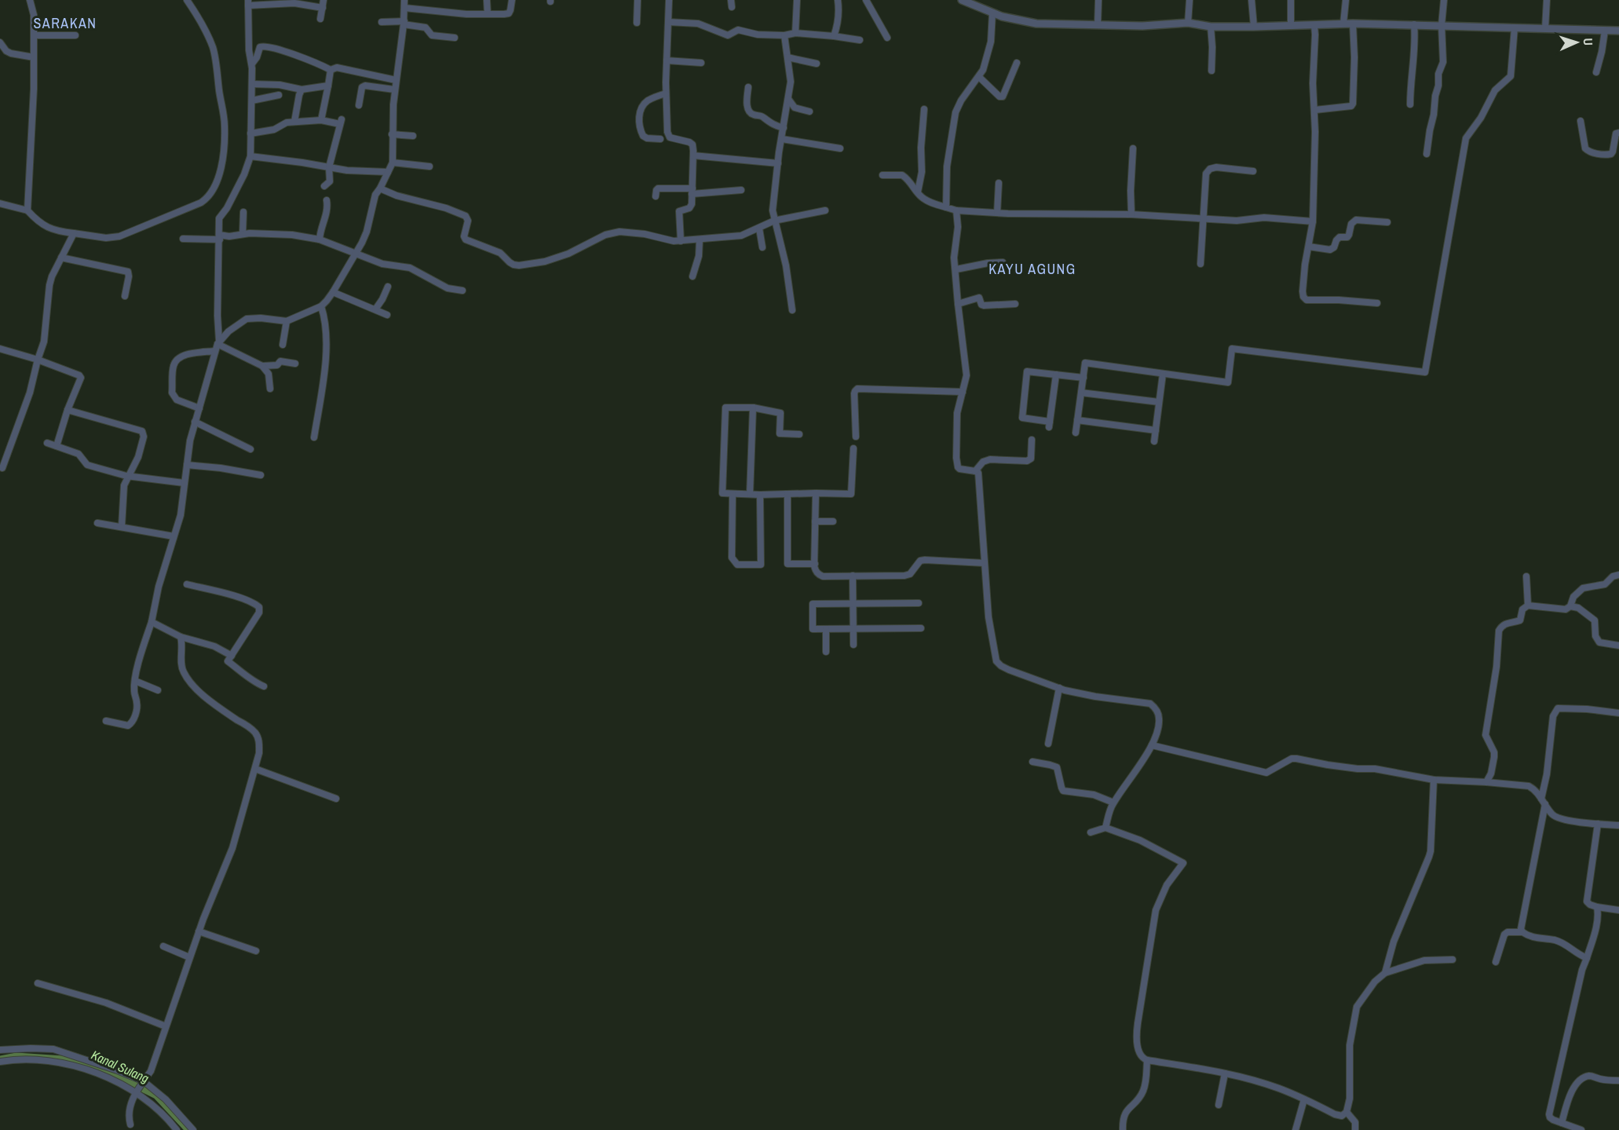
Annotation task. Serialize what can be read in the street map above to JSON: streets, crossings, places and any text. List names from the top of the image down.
{
  "districts": ["SARAKAN", "KAYU AGUNG"],
  "water": ["Kanal Sulang"],
  "north": "right"
}
